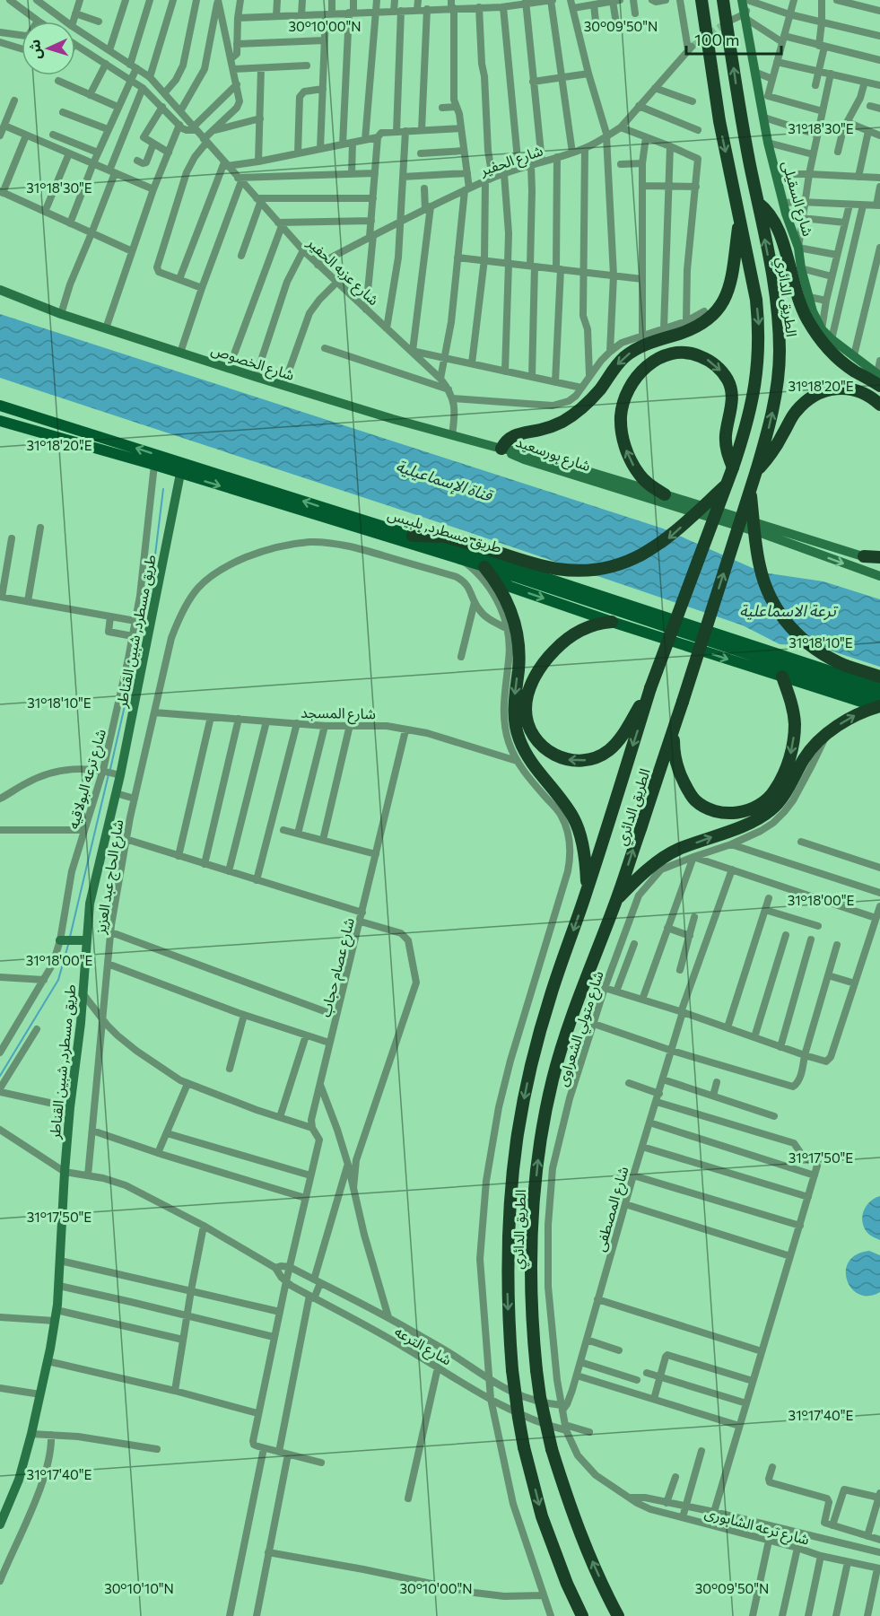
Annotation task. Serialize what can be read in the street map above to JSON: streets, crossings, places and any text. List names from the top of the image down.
{
  "streets": {
    "highway": ["الطريق الدائري"],
    "main road": [
      "شارع السقيلى",
      "شارع الخصوص",
      "شارع بورسعيد",
      "طريق مسطرد, بلبيس",
      "طريق مسطرد, شبين القناطر"
    ],
    "street": [
      "شارع الحفير",
      "شارع عزبه الحفير",
      "شارع المسجد",
      "شارع ترعه البولاقيه",
      "شارع الحاج عبد العزيز",
      "شارع عصام حجاب",
      "شارع متولي الشعراوى",
      "شارع المصطفى",
      "شارع الترعه",
      "شارع ترعه الشابورى"
    ]
  },
  "crossings": [
    ["شارع الحفير", "شارع عزبه الحفير"],
    ["شارع عزبه الحفير", "شارع الخصوص"],
    ["شارع الخصوص", "شارع بورسعيد"],
    ["طريق مسطرد, بلبيس", "طريق مسطرد, شبين القناطر"],
    ["طريق مسطرد, بلبيس", "شارع ترعه البولاقيه"],
    ["طريق مسطرد, شبين القناطر", "شارع الترعه"],
    ["شارع المسجد", "شارع الحاج عبد العزيز"],
    ["شارع الحاج عبد العزيز", "شارع عصام حجاب"],
    ["شارع الحاج عبد العزيز", "شارع الترعه"],
    ["شارع عصام حجاب", "شارع الترعه"],
    ["شارع متولي الشعراوى", "شارع المصطفى"],
    ["شارع متولي الشعراوى", "شارع الترعه"],
    ["شارع متولي الشعراوى", "شارع ترعه الشابورى"],
    ["شارع المصطفى", "شارع الترعه"],
    ["شارع الترعه", "شارع ترعه الشابورى"]
  ],
  "water": ["قناة الإسماعيلية", "ترعة الاسماعلية"],
  "scale_bar": "100 m",
  "north": "left",
  "coordinates": [
    "30°10'00\"N",
    "30°09'50\"N",
    "31°18'30\"E",
    "31°18'20\"E",
    "31°18'10\"E",
    "31°18'00\"E",
    "31°17'50\"E",
    "31°17'40\"E",
    "30°10'10\"N"
  ]
}
